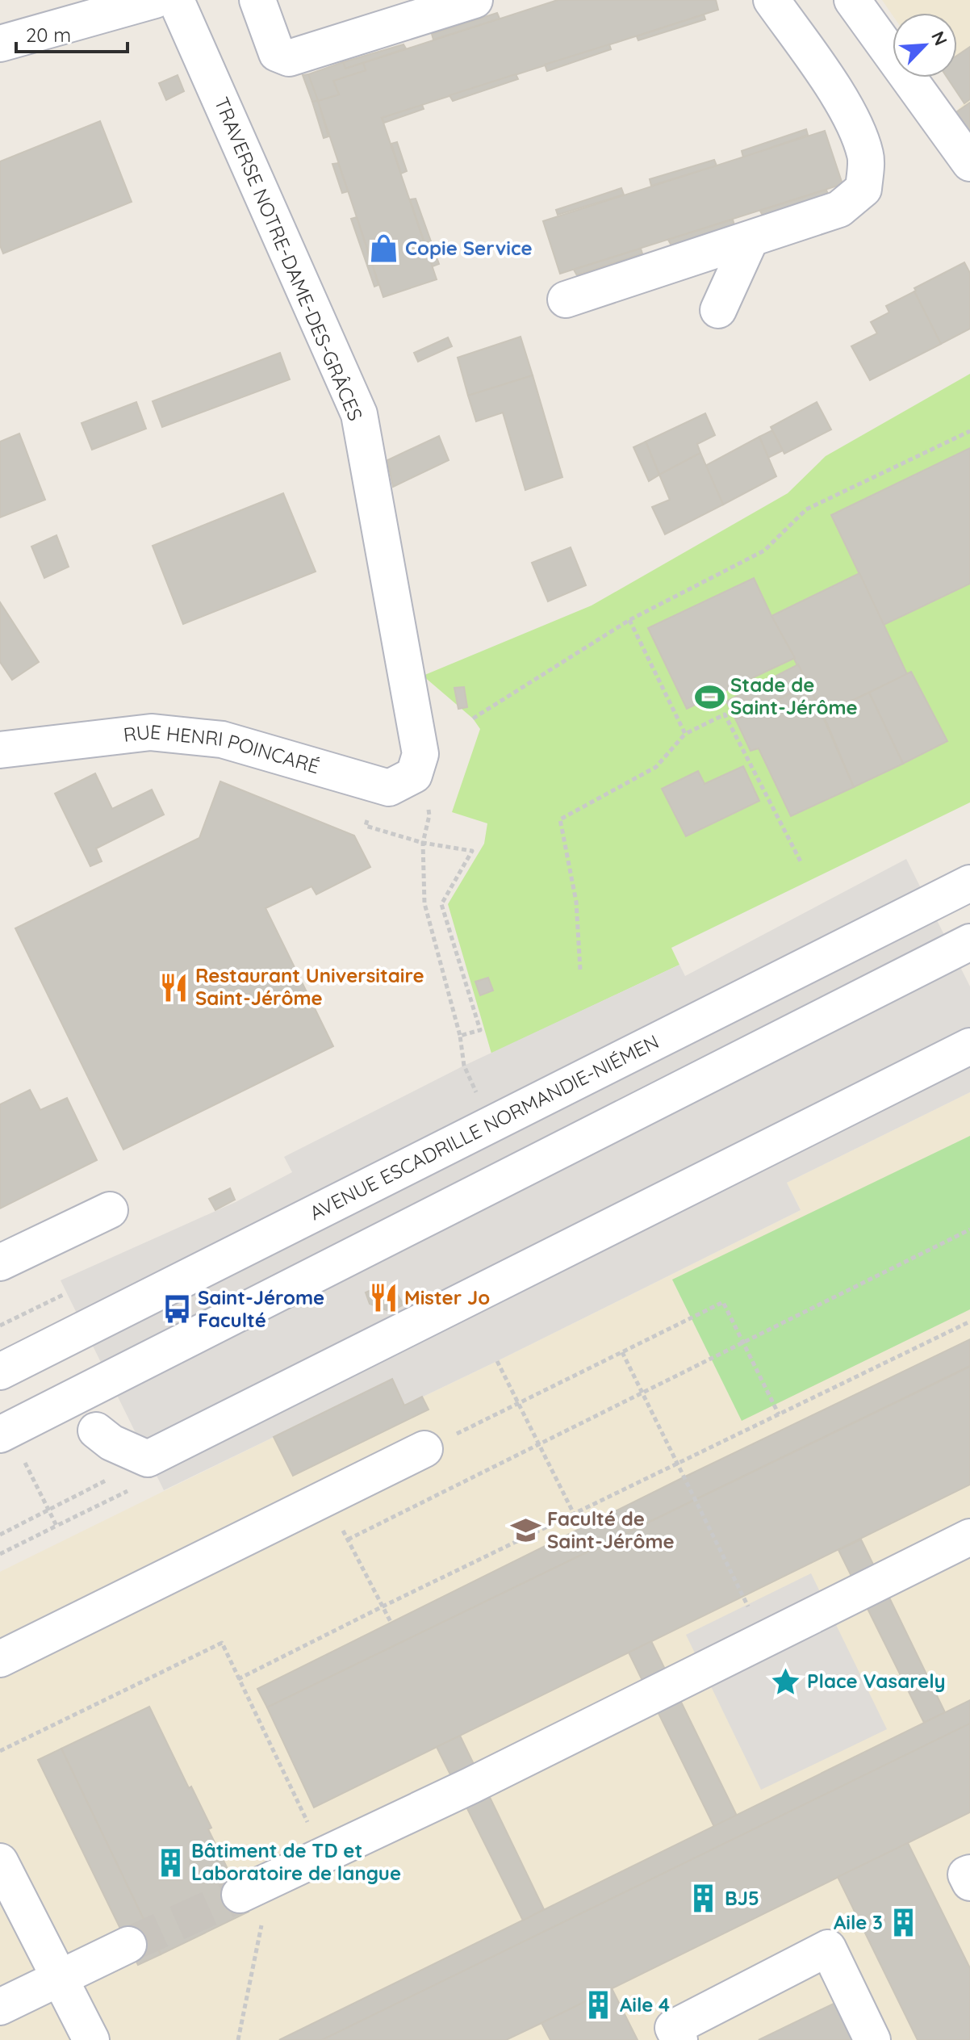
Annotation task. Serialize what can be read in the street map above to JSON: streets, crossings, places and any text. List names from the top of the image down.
{
  "streets": {
    "street": ["TRAVERSE NOTRE-DAME-DES-GRÂCES", "RUE HENRI POINCARÉ", "AVENUE ESCADRILLE NORMANDIE-NIÉMEN"]
  },
  "crossings": [
    ["TRAVERSE NOTRE-DAME-DES-GRÂCES", "RUE HENRI POINCARÉ"]
  ],
  "places": {
    "shop": ["Copie Service"],
    "sports": ["Stade de Saint-Jérôme"],
    "restaurant": ["Restaurant Universitaire Saint-Jérôme", "Mister Jo"],
    "bus stop": ["Saint-Jérome Faculté"],
    "school or university": ["Faculté de Saint-Jérôme"],
    "place": ["Place Vasarely"],
    "building": [
      "Bâtiment de TD et Laboratoire de langue",
      "BJ5",
      "Aile 3",
      "Aile 4"
    ]
  },
  "scale_bar": "20 m",
  "north": "top right"
}
